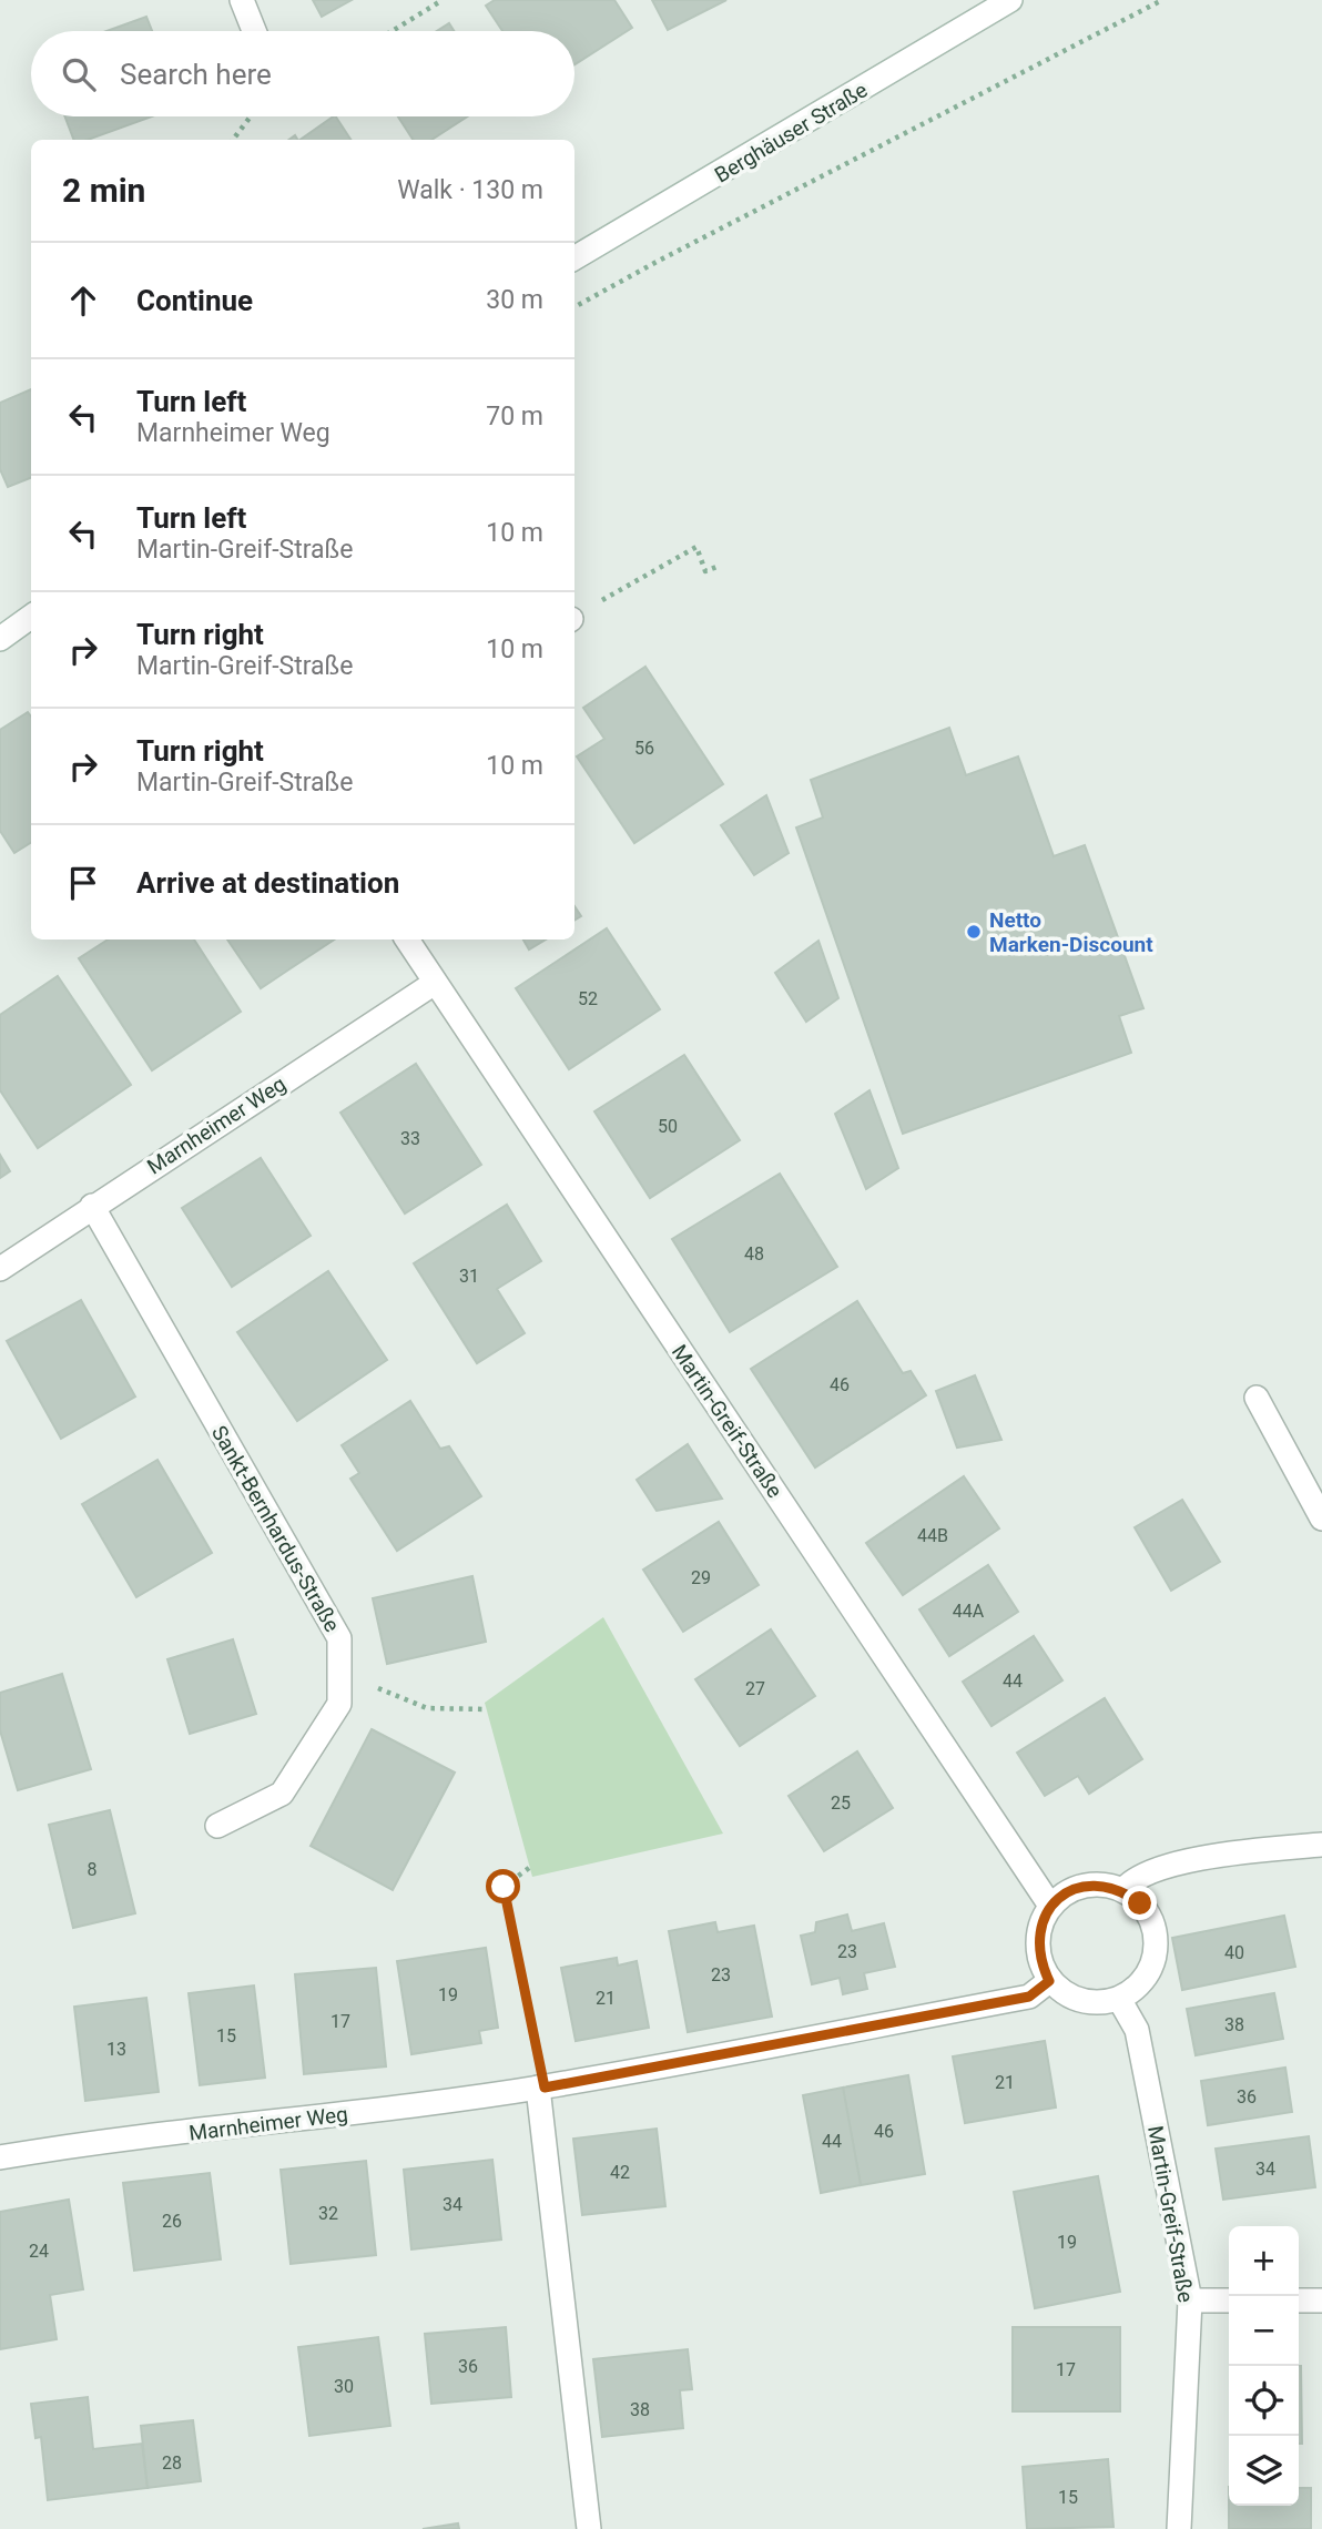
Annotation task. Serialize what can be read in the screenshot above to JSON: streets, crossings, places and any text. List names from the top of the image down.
{
  "streets": {
    "street": [
      "Berghäuser Straße",
      "Marnheimer Weg",
      "Martin-Greif-Straße",
      "Sankt-Bernhardus-Straße"
    ]
  },
  "crossings": [
    ["Marnheimer Weg", "Martin-Greif-Straße"],
    ["Marnheimer Weg", "Sankt-Bernhardus-Straße"]
  ],
  "places": ["Netto Marken-Discount"],
  "house_numbers": [
    "56",
    "52",
    "50",
    "33",
    "48",
    "31",
    "46",
    "44B",
    "29",
    "44A",
    "44",
    "27",
    "25",
    "8",
    "23",
    "40",
    "23",
    "19",
    "21",
    "17",
    "38",
    "15",
    "13",
    "21",
    "36",
    "46",
    "44",
    "34",
    "42",
    "34",
    "32",
    "26",
    "19",
    "24",
    "36",
    "17",
    "30",
    "38",
    "28",
    "15"
  ],
  "page": {
    "search": "Search here",
    "heading": ["2 min", "Walk · 130 m"],
    "list": [
      ["Continue", "30 m"],
      ["Turn left", "Marnheimer Weg", "70 m"],
      ["Turn left", "Martin-Greif-Straße", "10 m"],
      ["Turn right", "Martin-Greif-Straße", "10 m"],
      ["Turn right", "Martin-Greif-Straße", "10 m"],
      "Arrive at destination"
    ],
    "map_buttons": ["+", "−"]
  }
}
